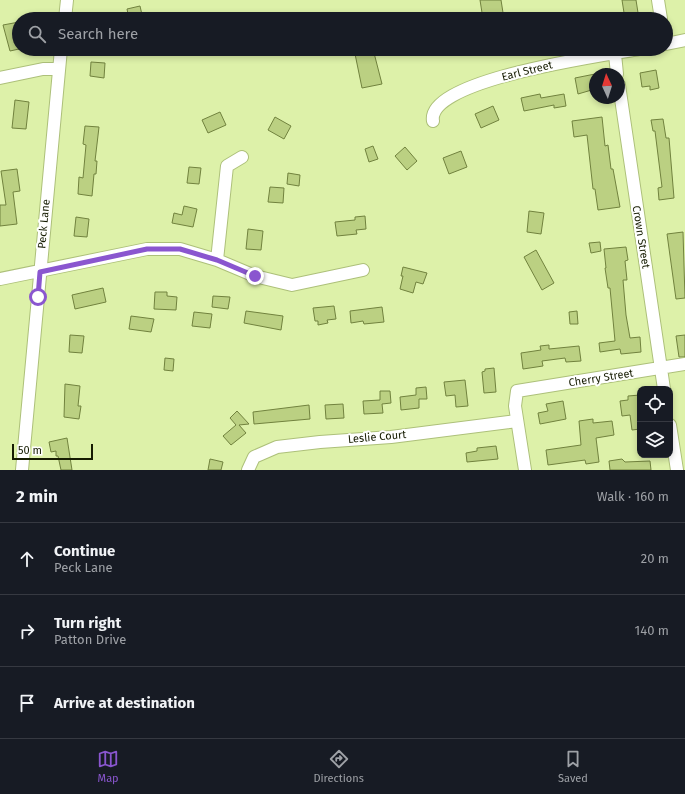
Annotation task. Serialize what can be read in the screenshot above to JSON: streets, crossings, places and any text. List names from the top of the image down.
{
  "streets": {
    "street": [
      "Earl Street",
      "Peck Lane",
      "Crown Street",
      "Cherry Street",
      "Leslie Court"
    ]
  },
  "crossings": [
    ["Crown Street", "Cherry Street"],
    ["Cherry Street", "Leslie Court"]
  ],
  "scale_bar": "50 m",
  "north": "top",
  "page": {
    "search": "Search here",
    "scale": "50 m",
    "heading": ["2 min", "Walk · 160 m"],
    "list": [
      ["Continue", "Peck Lane", "20 m"],
      ["Turn right", "Patton Drive", "140 m"],
      "Arrive at destination"
    ],
    "nav": ["Map", "Directions", "Saved"]
  }
}
